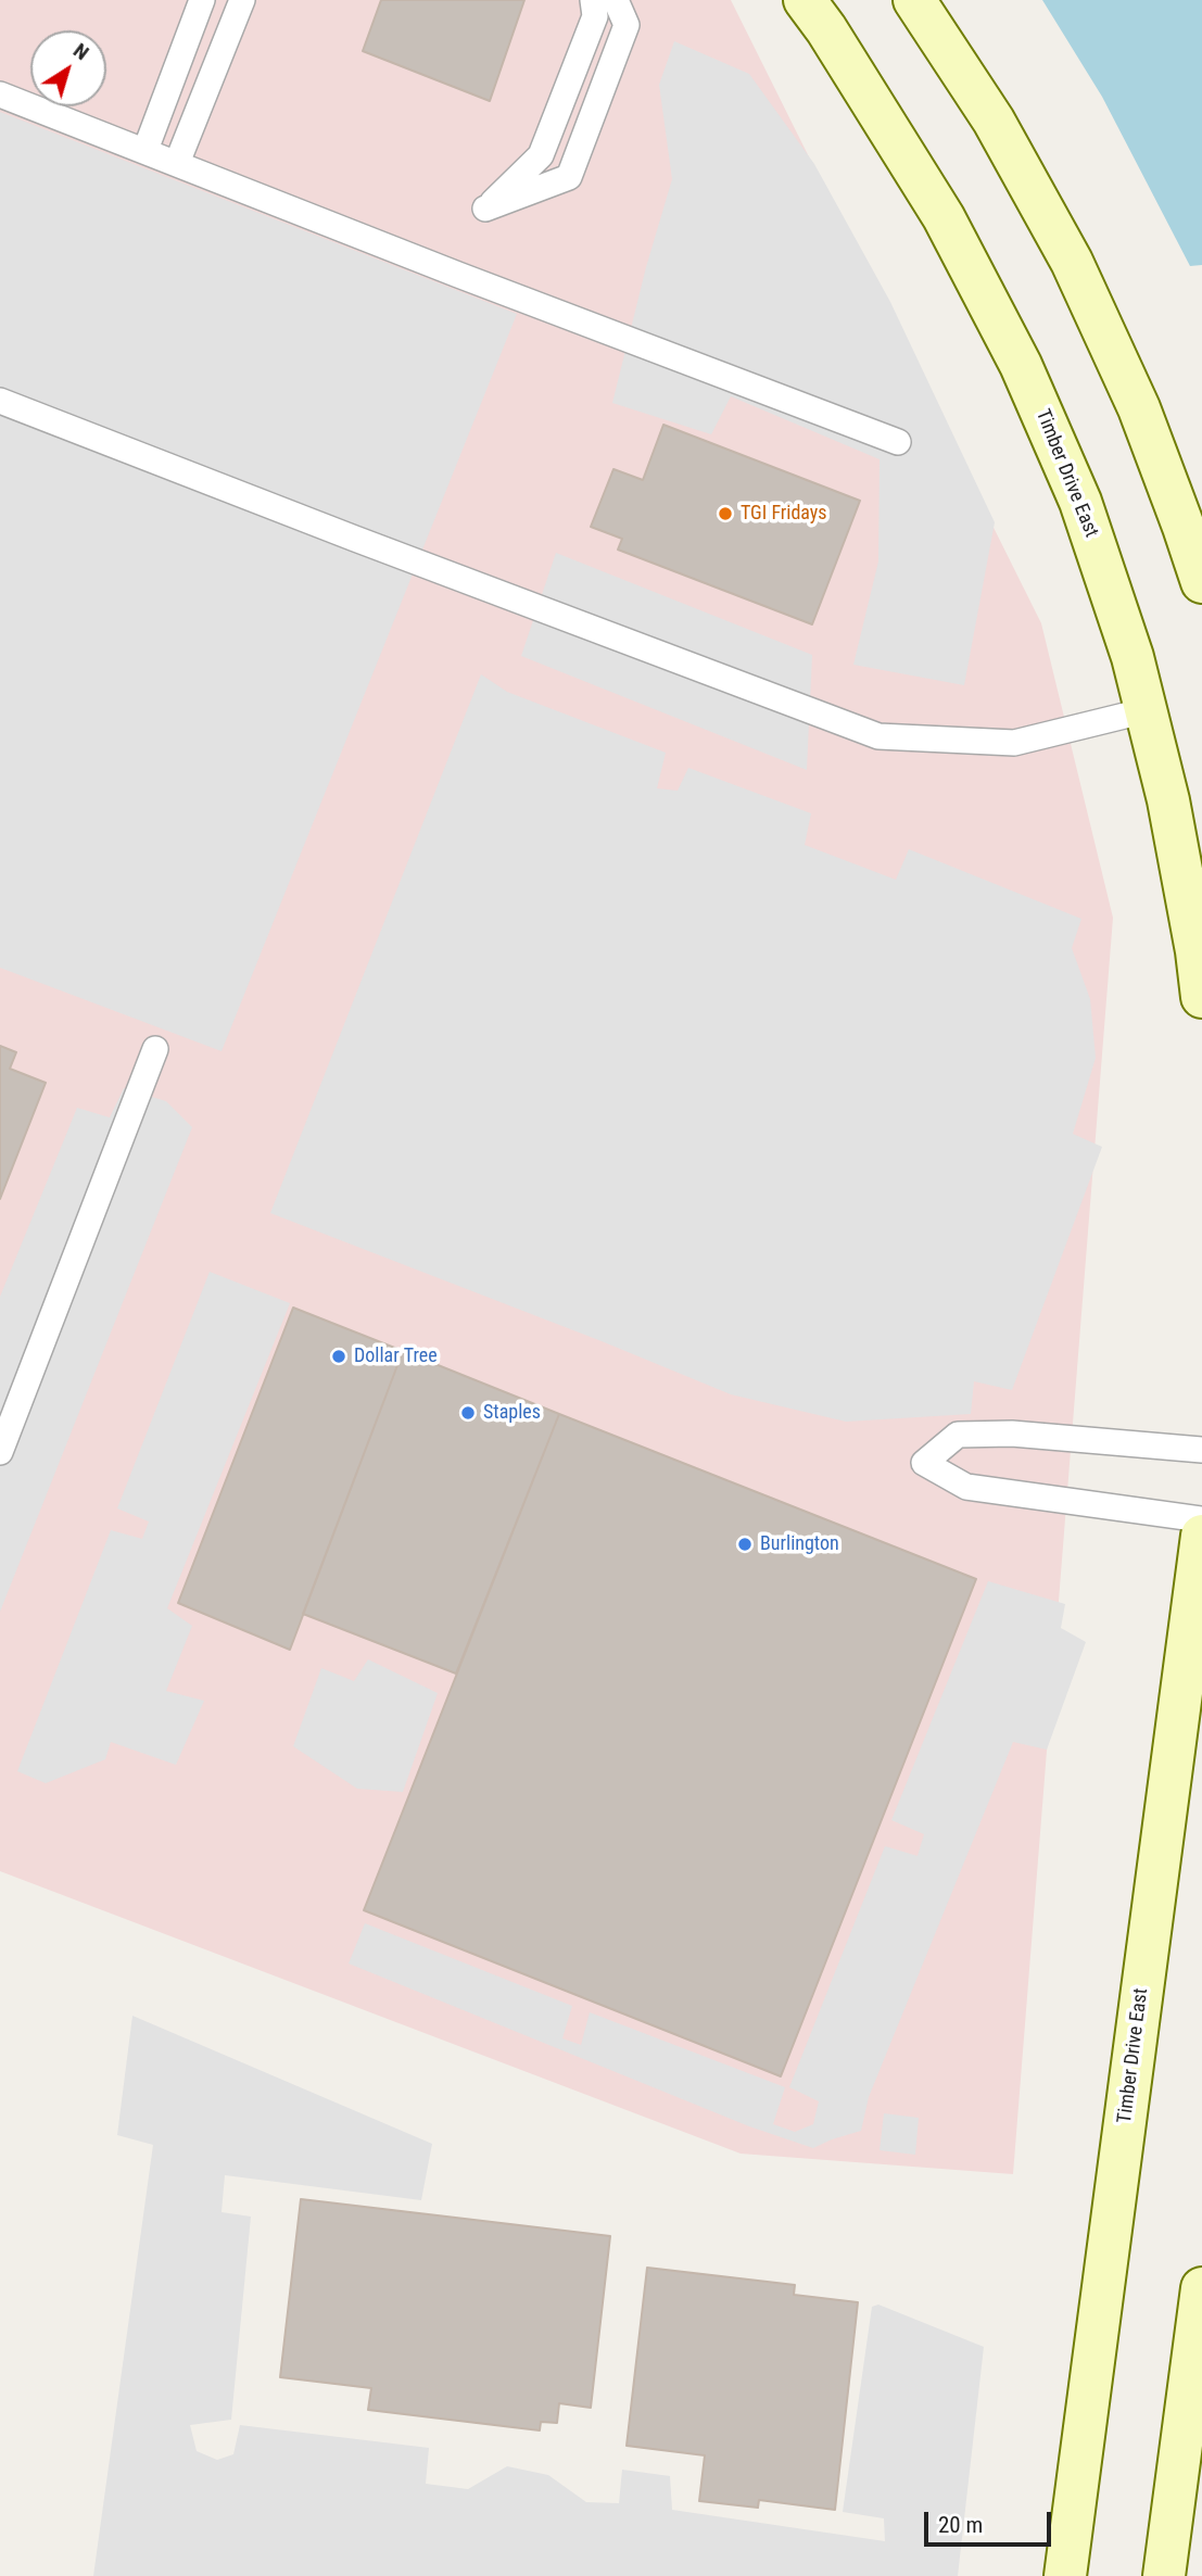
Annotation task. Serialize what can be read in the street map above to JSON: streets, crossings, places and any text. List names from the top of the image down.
{
  "streets": {
    "street": ["Timber Drive East"]
  },
  "places": [
    "TGI Fridays",
    "Dollar Tree",
    "Staples",
    "Burlington"
  ],
  "scale_bar": "20 m",
  "north": "top right"
}
